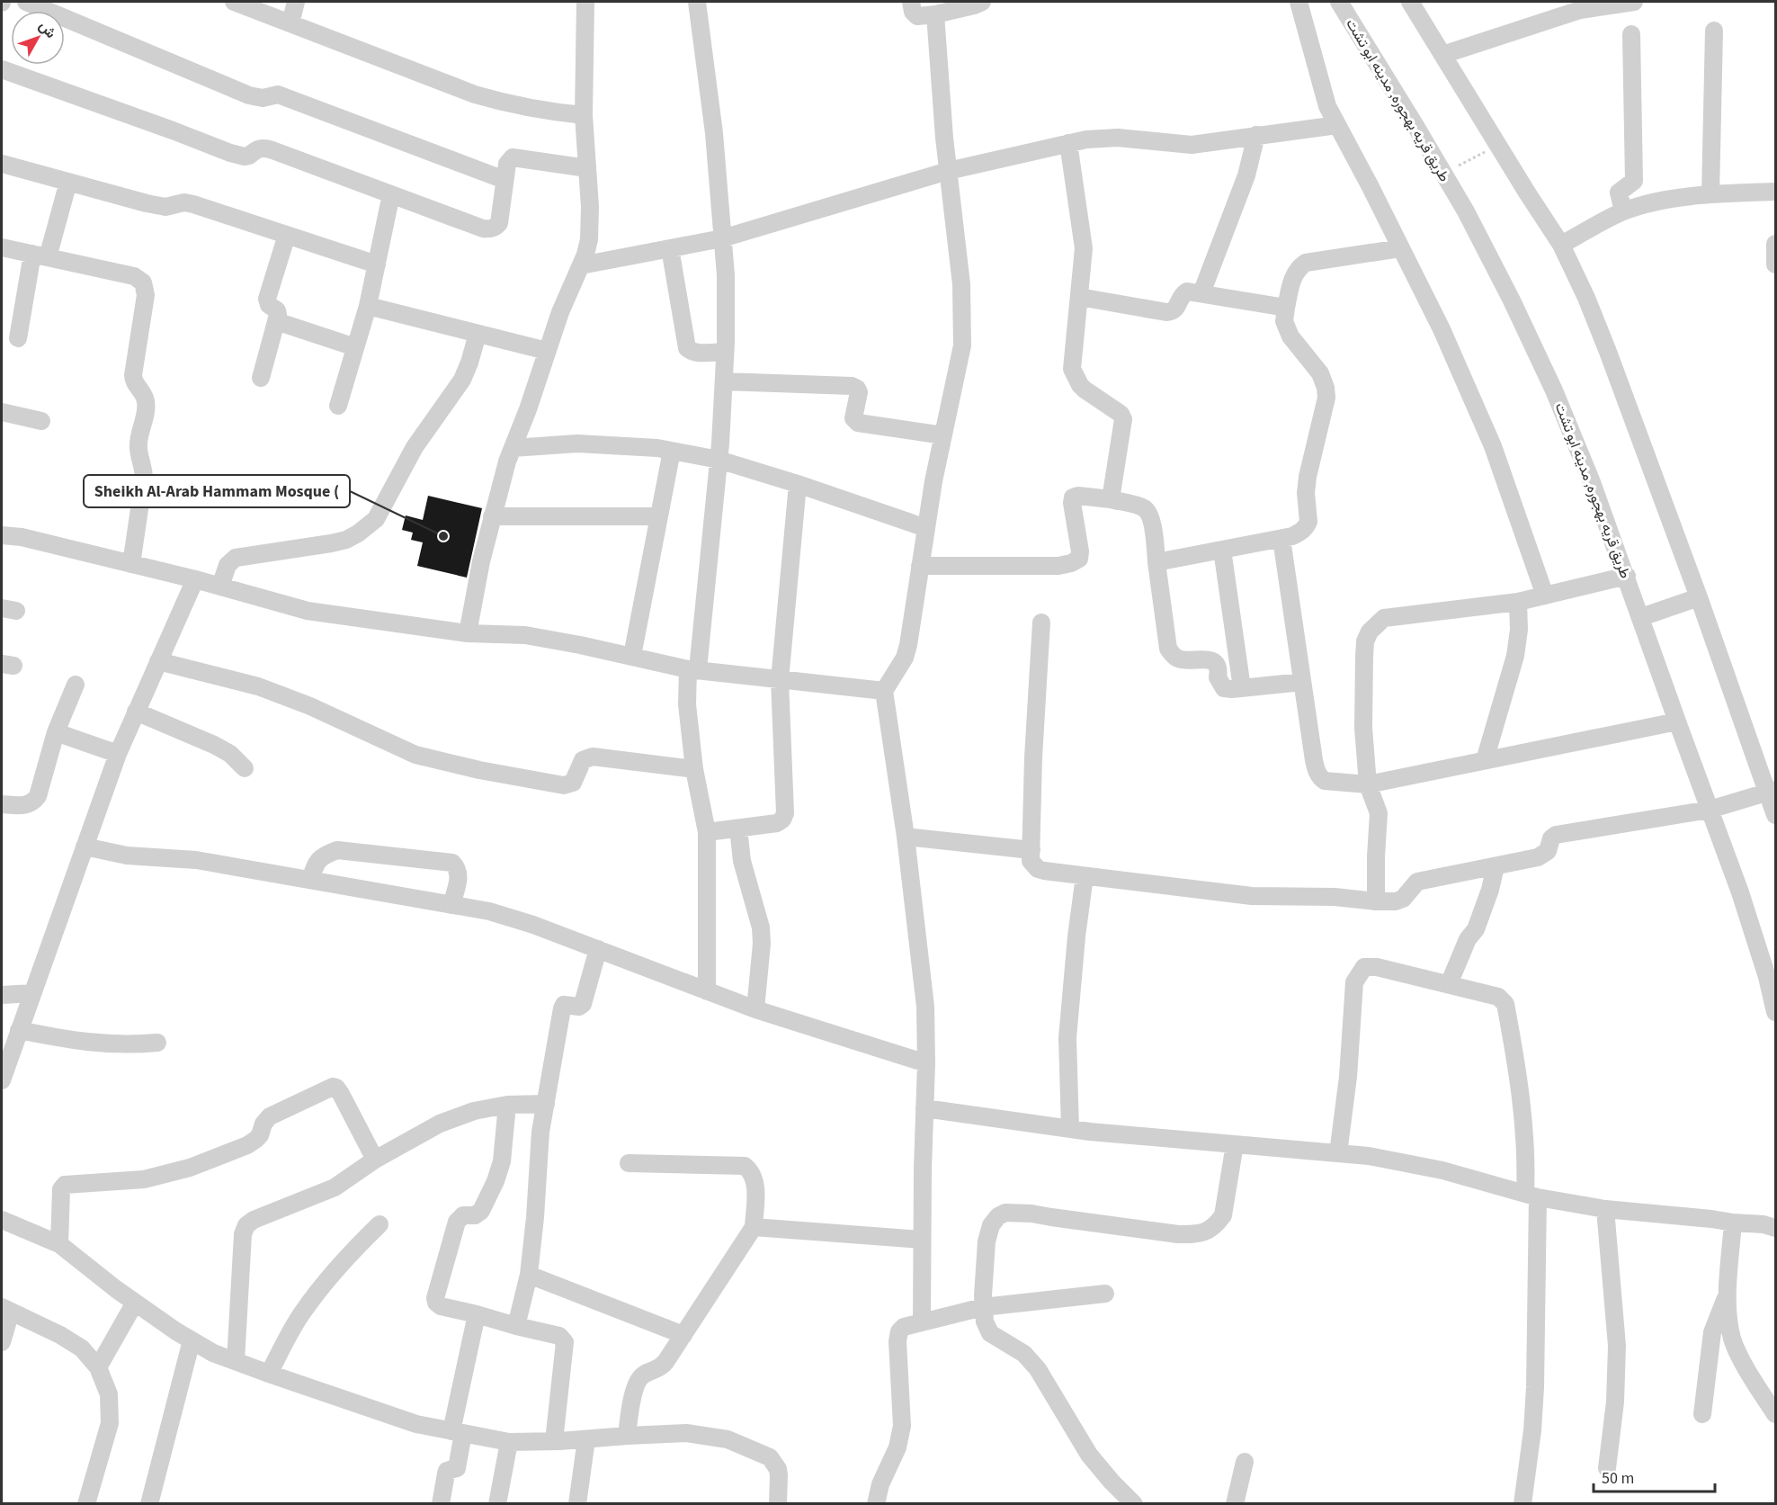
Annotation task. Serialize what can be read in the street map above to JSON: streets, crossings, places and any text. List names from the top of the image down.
{
  "streets": {
    "street": ["طريق قريه بهجوره, مدينه ابو تشت"]
  },
  "places": ["Sheikh Al-Arab Hammam Mosque ("],
  "scale_bar": "50 m",
  "north": "top right"
}
